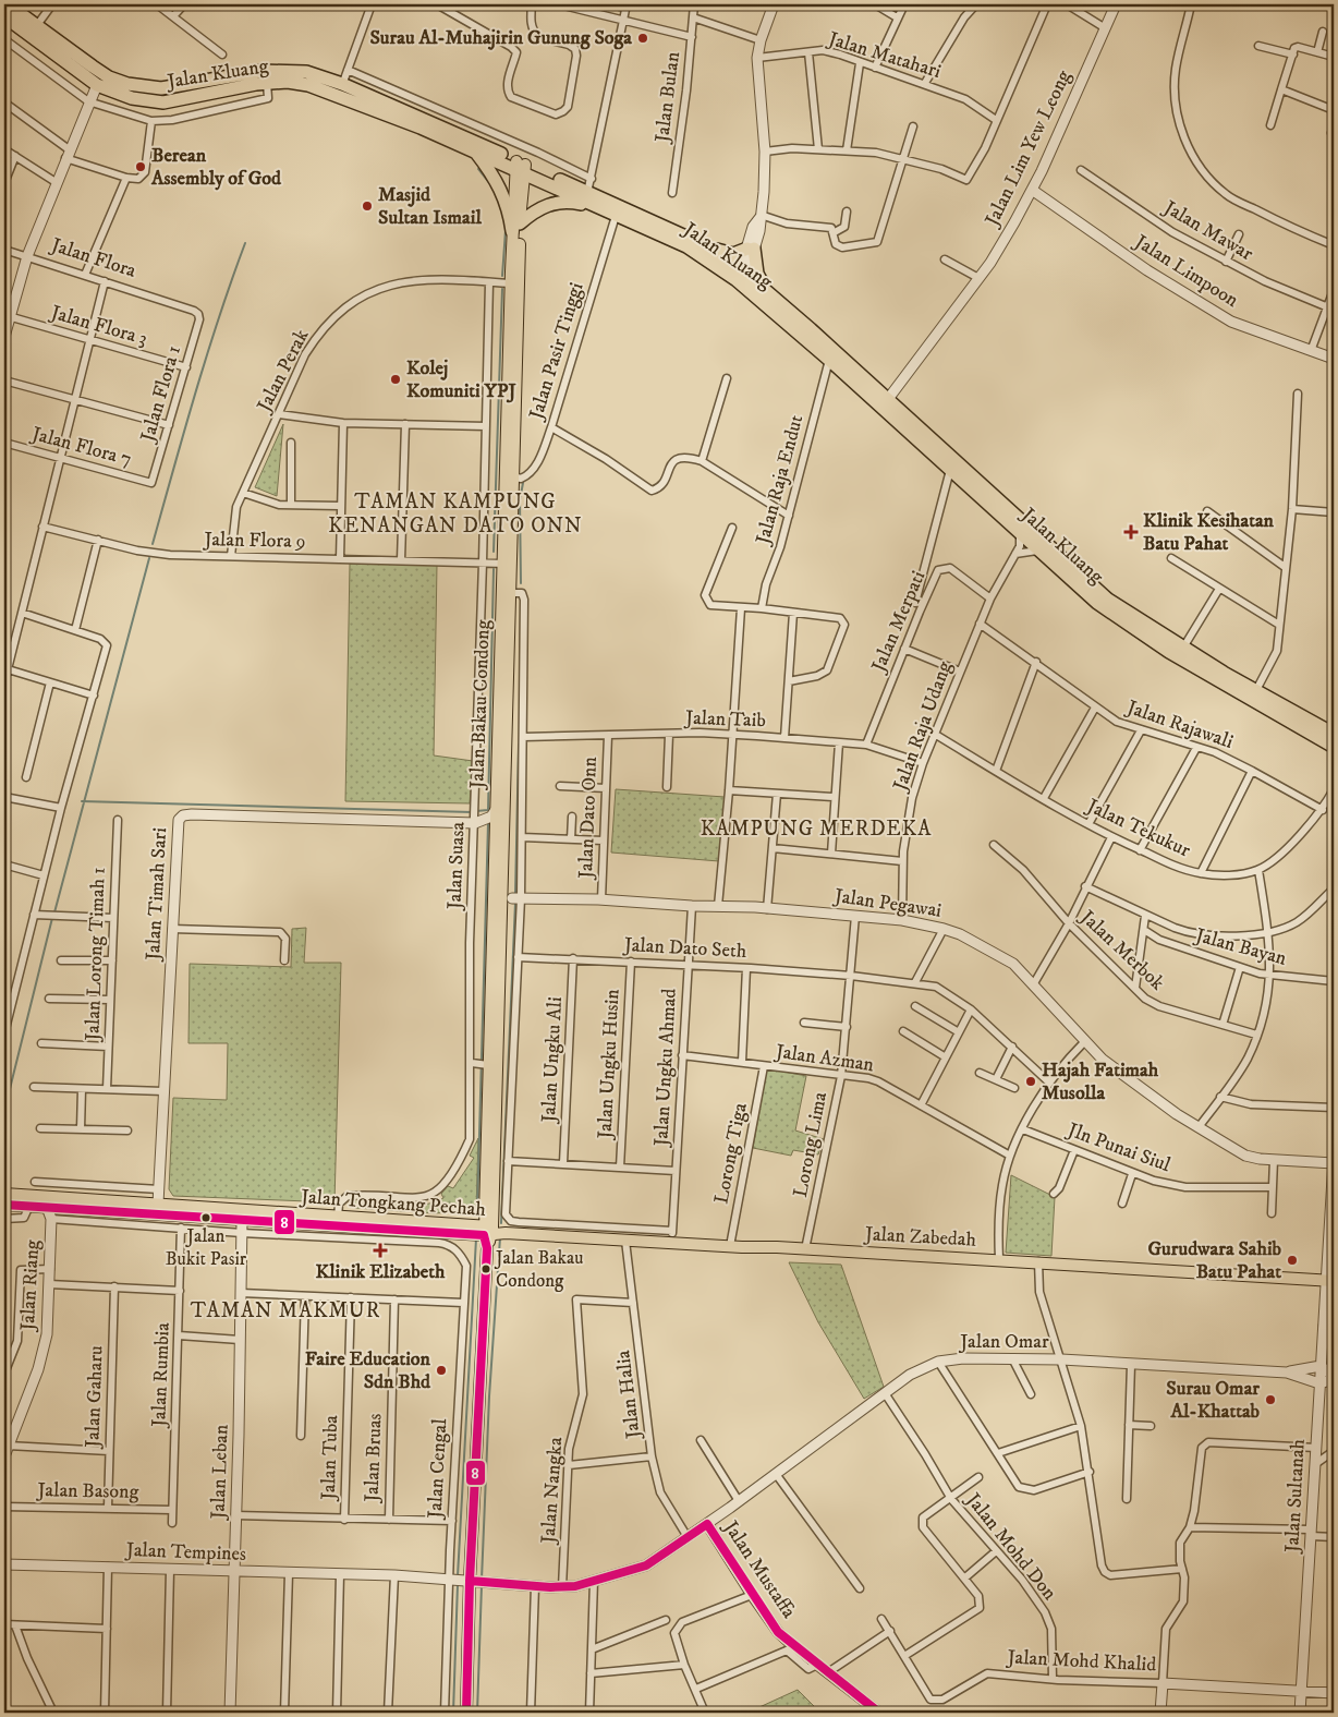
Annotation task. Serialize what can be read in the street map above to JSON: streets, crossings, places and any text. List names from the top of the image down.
{
  "streets": {
    "highway": ["Jalan Kluang"],
    "main road": ["Jalan Bakau Condong", "Jalan Tongkang Pechah", "Jalan Zabedah"],
    "street": [
      "Jalan Matahari",
      "Jalan Bulan",
      "Jalan Lim Yew Leong",
      "Jalan Mawar",
      "Jalan Flora",
      "Jalan Limpoon",
      "Jalan Flora 3",
      "Jalan Pasir Tinggi",
      "Jalan Perak",
      "Jalan Flora 1",
      "Jalan Flora 7",
      "Jalan Raja Endut",
      "Jalan Flora 9",
      "Jalan Merpati",
      "Jalan Taib",
      "Jalan Rajawali",
      "Jalan Raja Udang",
      "Jalan Dato Onn",
      "Jalan Tekukur",
      "Jalan Suasa",
      "Jalan Timah Sari",
      "Jalan Pegawai",
      "Jalan Bayan",
      "Jalan Dato Seth",
      "Jalan Merbok",
      "Jalan Lorong Timah 1",
      "Jalan Azman",
      "Jalan Ungku Ali",
      "Jalan Ungku Husin",
      "Jalan Ungku Ahmad",
      "Lorong Lima",
      "Jln Punai Siul",
      "Lorong Tiga",
      "Jalan Riang",
      "Jalan Omar",
      "Jalan Rumbia",
      "Jalan Halia",
      "Jalan Gaharu",
      "Jalan Tuba",
      "Jalan Bruas",
      "Jalan Cengal",
      "Jalan Leban",
      "Jalan Nangka",
      "Jalan Basong",
      "Jalan Sultanah",
      "Jalan Mohd Don",
      "Jalan Tempines",
      "Jalan Mustaffa",
      "Jalan Mohd Khalid"
    ]
  },
  "crossings": [
    ["Jalan Kluang", "Jalan Lim Yew Leong"],
    ["Jalan Kluang", "Jalan Pasir Tinggi"],
    ["Jalan Kluang", "Jalan Raja Endut"],
    ["Jalan Kluang", "Jalan Bakau Condong"],
    ["Jalan Kluang", "Jalan Raja Udang"],
    ["Jalan Lim Yew Leong", "Jalan Limpoon"],
    ["Jalan Flora", "Jalan Flora 3"],
    ["Jalan Flora", "Jalan Flora 1"],
    ["Jalan Flora 3", "Jalan Flora 1"],
    ["Jalan Pasir Tinggi", "Jalan Bakau Condong"],
    ["Jalan Perak", "Jalan Flora 9"],
    ["Jalan Perak", "Jalan Bakau Condong"],
    ["Jalan Perak", "Jalan Suasa"],
    ["Jalan Flora 1", "Jalan Flora 7"],
    ["Jalan Flora 9", "Jalan Bakau Condong"],
    ["Jalan Flora 9", "Jalan Suasa"],
    ["Jalan Merpati", "Jalan Taib"],
    ["Jalan Merpati", "Jalan Raja Udang"],
    ["Jalan Bakau Condong", "Jalan Suasa"],
    ["Jalan Bakau Condong", "Jalan Tongkang Pechah"],
    ["Jalan Bakau Condong", "Jalan Cengal"],
    ["Jalan Bakau Condong", "Jalan Mustaffa"],
    ["Jalan Taib", "Jalan Raja Udang"],
    ["Jalan Taib", "Jalan Dato Onn"],
    ["Jalan Rajawali", "Jalan Raja Udang"],
    ["Jalan Raja Udang", "Jalan Tekukur"],
    ["Jalan Raja Udang", "Jalan Pegawai"],
    ["Jalan Dato Onn", "Jalan Pegawai"],
    ["Jalan Suasa", "Jalan Timah Sari"],
    ["Jalan Suasa", "Jalan Tongkang Pechah"],
    ["Jalan Timah Sari", "Jalan Tongkang Pechah"],
    ["Jalan Pegawai", "Jalan Ungku Ahmad"],
    ["Jalan Pegawai", "Lorong Lima"],
    ["Jalan Pegawai", "Jalan Zabedah"],
    ["Jalan Pegawai", "Jalan Sultanah"],
    ["Jalan Dato Seth", "Jalan Ungku Ali"],
    ["Jalan Dato Seth", "Jalan Ungku Husin"],
    ["Jalan Dato Seth", "Jalan Ungku Ahmad"],
    ["Jalan Dato Seth", "Lorong Lima"],
    ["Jalan Azman", "Jalan Ungku Ahmad"],
    ["Jalan Azman", "Lorong Lima"],
    ["Jalan Azman", "Lorong Tiga"],
    ["Jalan Ungku Ahmad", "Jalan Zabedah"],
    ["Lorong Lima", "Jalan Zabedah"],
    ["Lorong Tiga", "Jalan Zabedah"],
    ["Jalan Tongkang Pechah", "Jalan Zabedah"],
    ["Jalan Tongkang Pechah", "Jalan Riang"],
    ["Jalan Tongkang Pechah", "Jalan Rumbia"],
    ["Jalan Tongkang Pechah", "Jalan Cengal"],
    ["Jalan Tongkang Pechah", "Jalan Leban"],
    ["Jalan Zabedah", "Jalan Halia"],
    ["Jalan Zabedah", "Jalan Sultanah"],
    ["Jalan Omar", "Jalan Sultanah"],
    ["Jalan Omar", "Jalan Mohd Don"],
    ["Jalan Omar", "Jalan Mustaffa"],
    ["Jalan Rumbia", "Jalan Basong"],
    ["Jalan Halia", "Jalan Nangka"],
    ["Jalan Halia", "Jalan Mustaffa"],
    ["Jalan Gaharu", "Jalan Basong"],
    ["Jalan Cengal", "Jalan Leban"],
    ["Jalan Cengal", "Jalan Mustaffa"],
    ["Jalan Leban", "Jalan Tempines"],
    ["Jalan Nangka", "Jalan Mustaffa"],
    ["Jalan Sultanah", "Jalan Mohd Khalid"],
    ["Jalan Mohd Don", "Jalan Mohd Khalid"],
    ["Jalan Tempines", "Jalan Mustaffa"]
  ],
  "districts": ["TAMAN KAMPUNG KENANGAN DATO ONN", "KAMPUNG MERDEKA", "TAMAN MAKMUR"],
  "places": {
    "other": [
      "Surau Al-Muhajirin Gunung Soga",
      "Berean Assembly of God",
      "Masjid Sultan Ismail",
      "Kolej Komuniti YPJ",
      "Hajah Fatimah Musolla",
      "Jalan Bukit Pasir",
      "Gurudwara Sahib Batu Pahat",
      "Jalan Bakau Condong",
      "Faire Education Sdn Bhd",
      "Surau Omar Al-Khattab"
    ],
    "health": ["Klinik Kesihatan Batu Pahat", "Klinik Elizabeth"]
  },
  "lines": ["transit line 8"]
}
